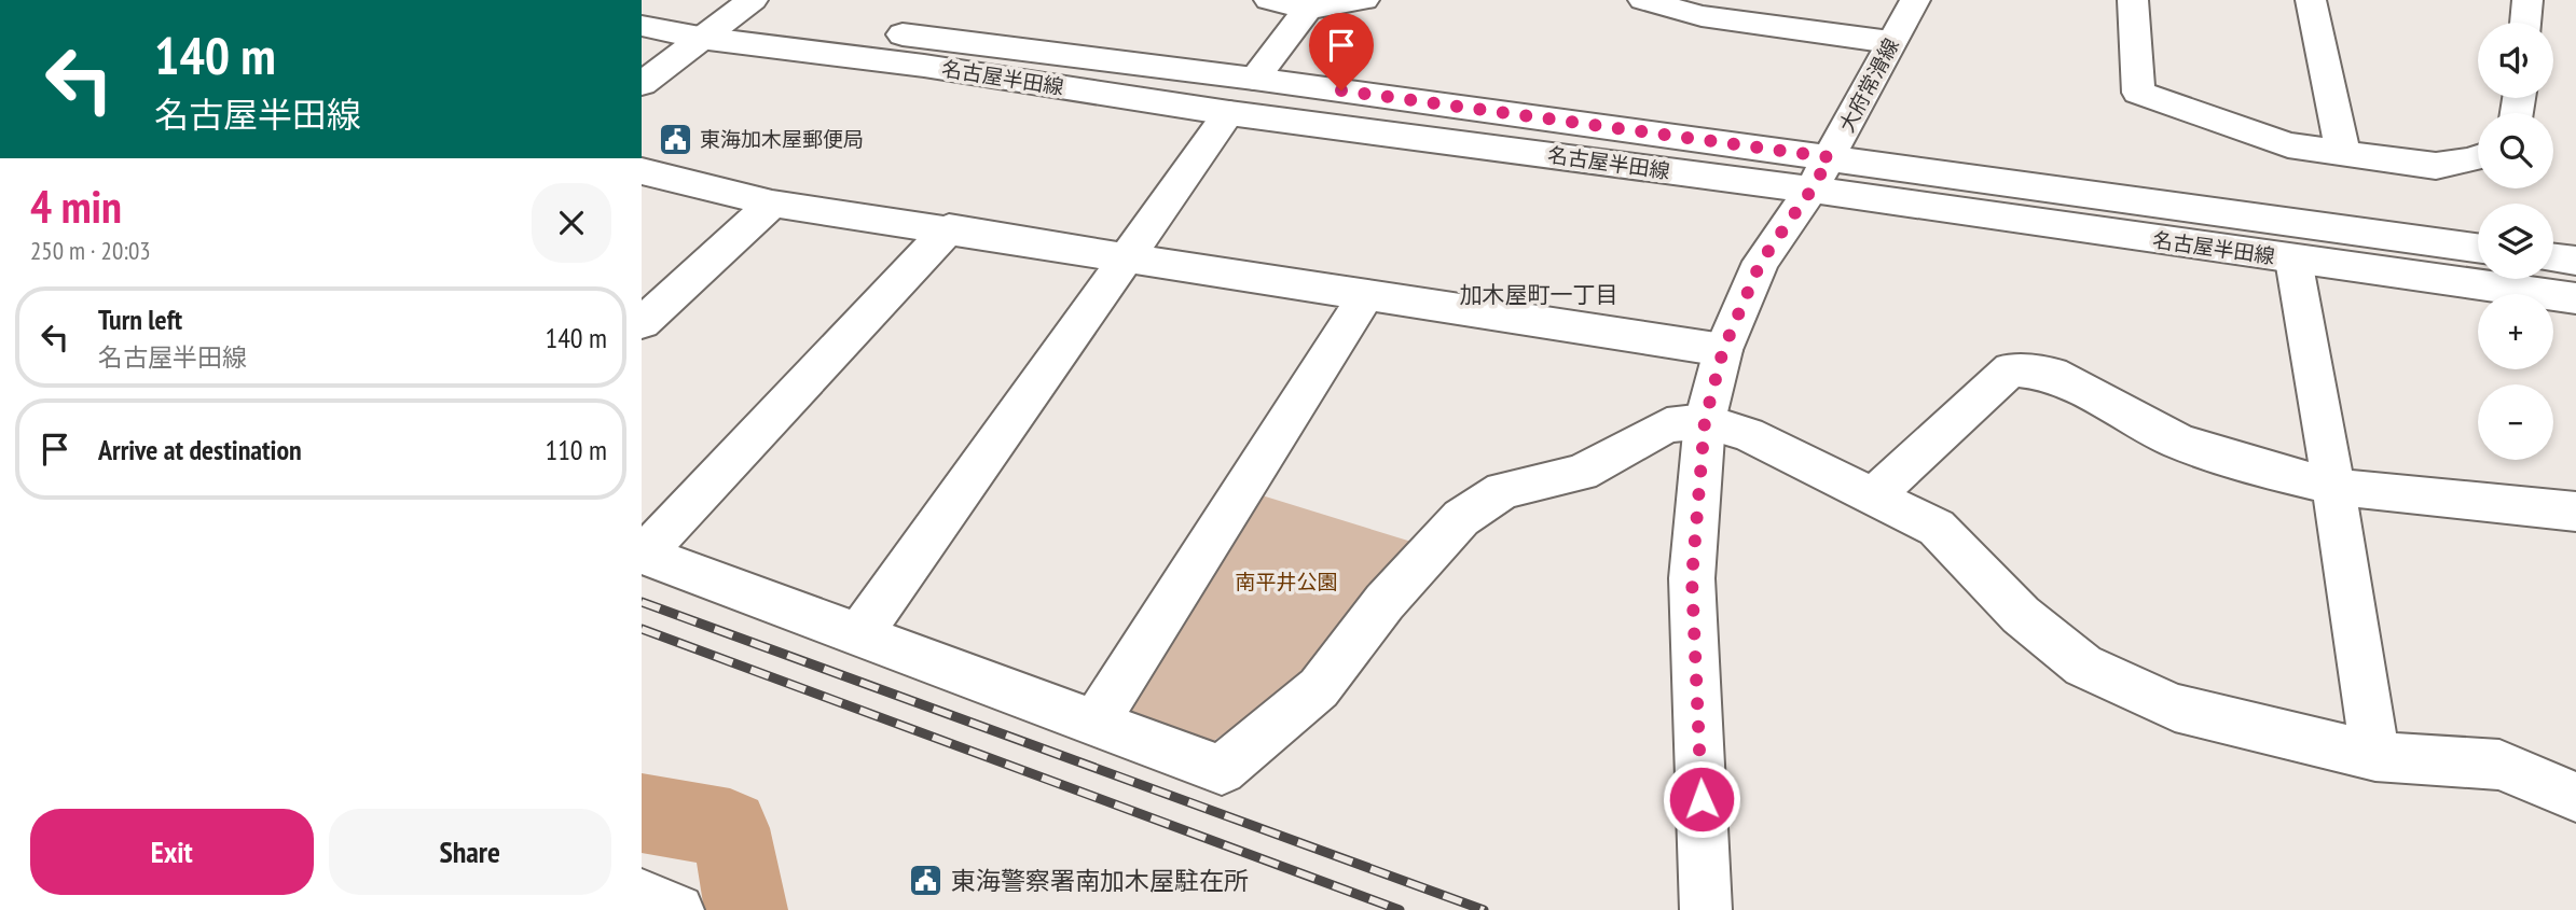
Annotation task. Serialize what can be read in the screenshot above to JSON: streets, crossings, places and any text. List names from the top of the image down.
{
  "streets": {
    "street": ["名古屋半田線", "大府常滑線"]
  },
  "crossings": [
    ["名古屋半田線", "大府常滑線"]
  ],
  "districts": ["加木屋町一丁目"],
  "parks": ["南平井公園"],
  "places": {
    "public building": ["東海加木屋郵便局", "東海警察署南加木屋駐在所"]
  },
  "page": {
    "turn": ["140 m", "名古屋半田線"],
    "map_buttons": ["+", "−"],
    "heading": ["4 min", "250 m · 20:03"],
    "list": [
      {
        "name": "Turn left",
        "note": "名古屋半田線",
        "value": "140 m"
      },
      {
        "name": "Arrive at destination",
        "value": "110 m"
      }
    ],
    "buttons": ["Exit", "Share"]
  }
}
